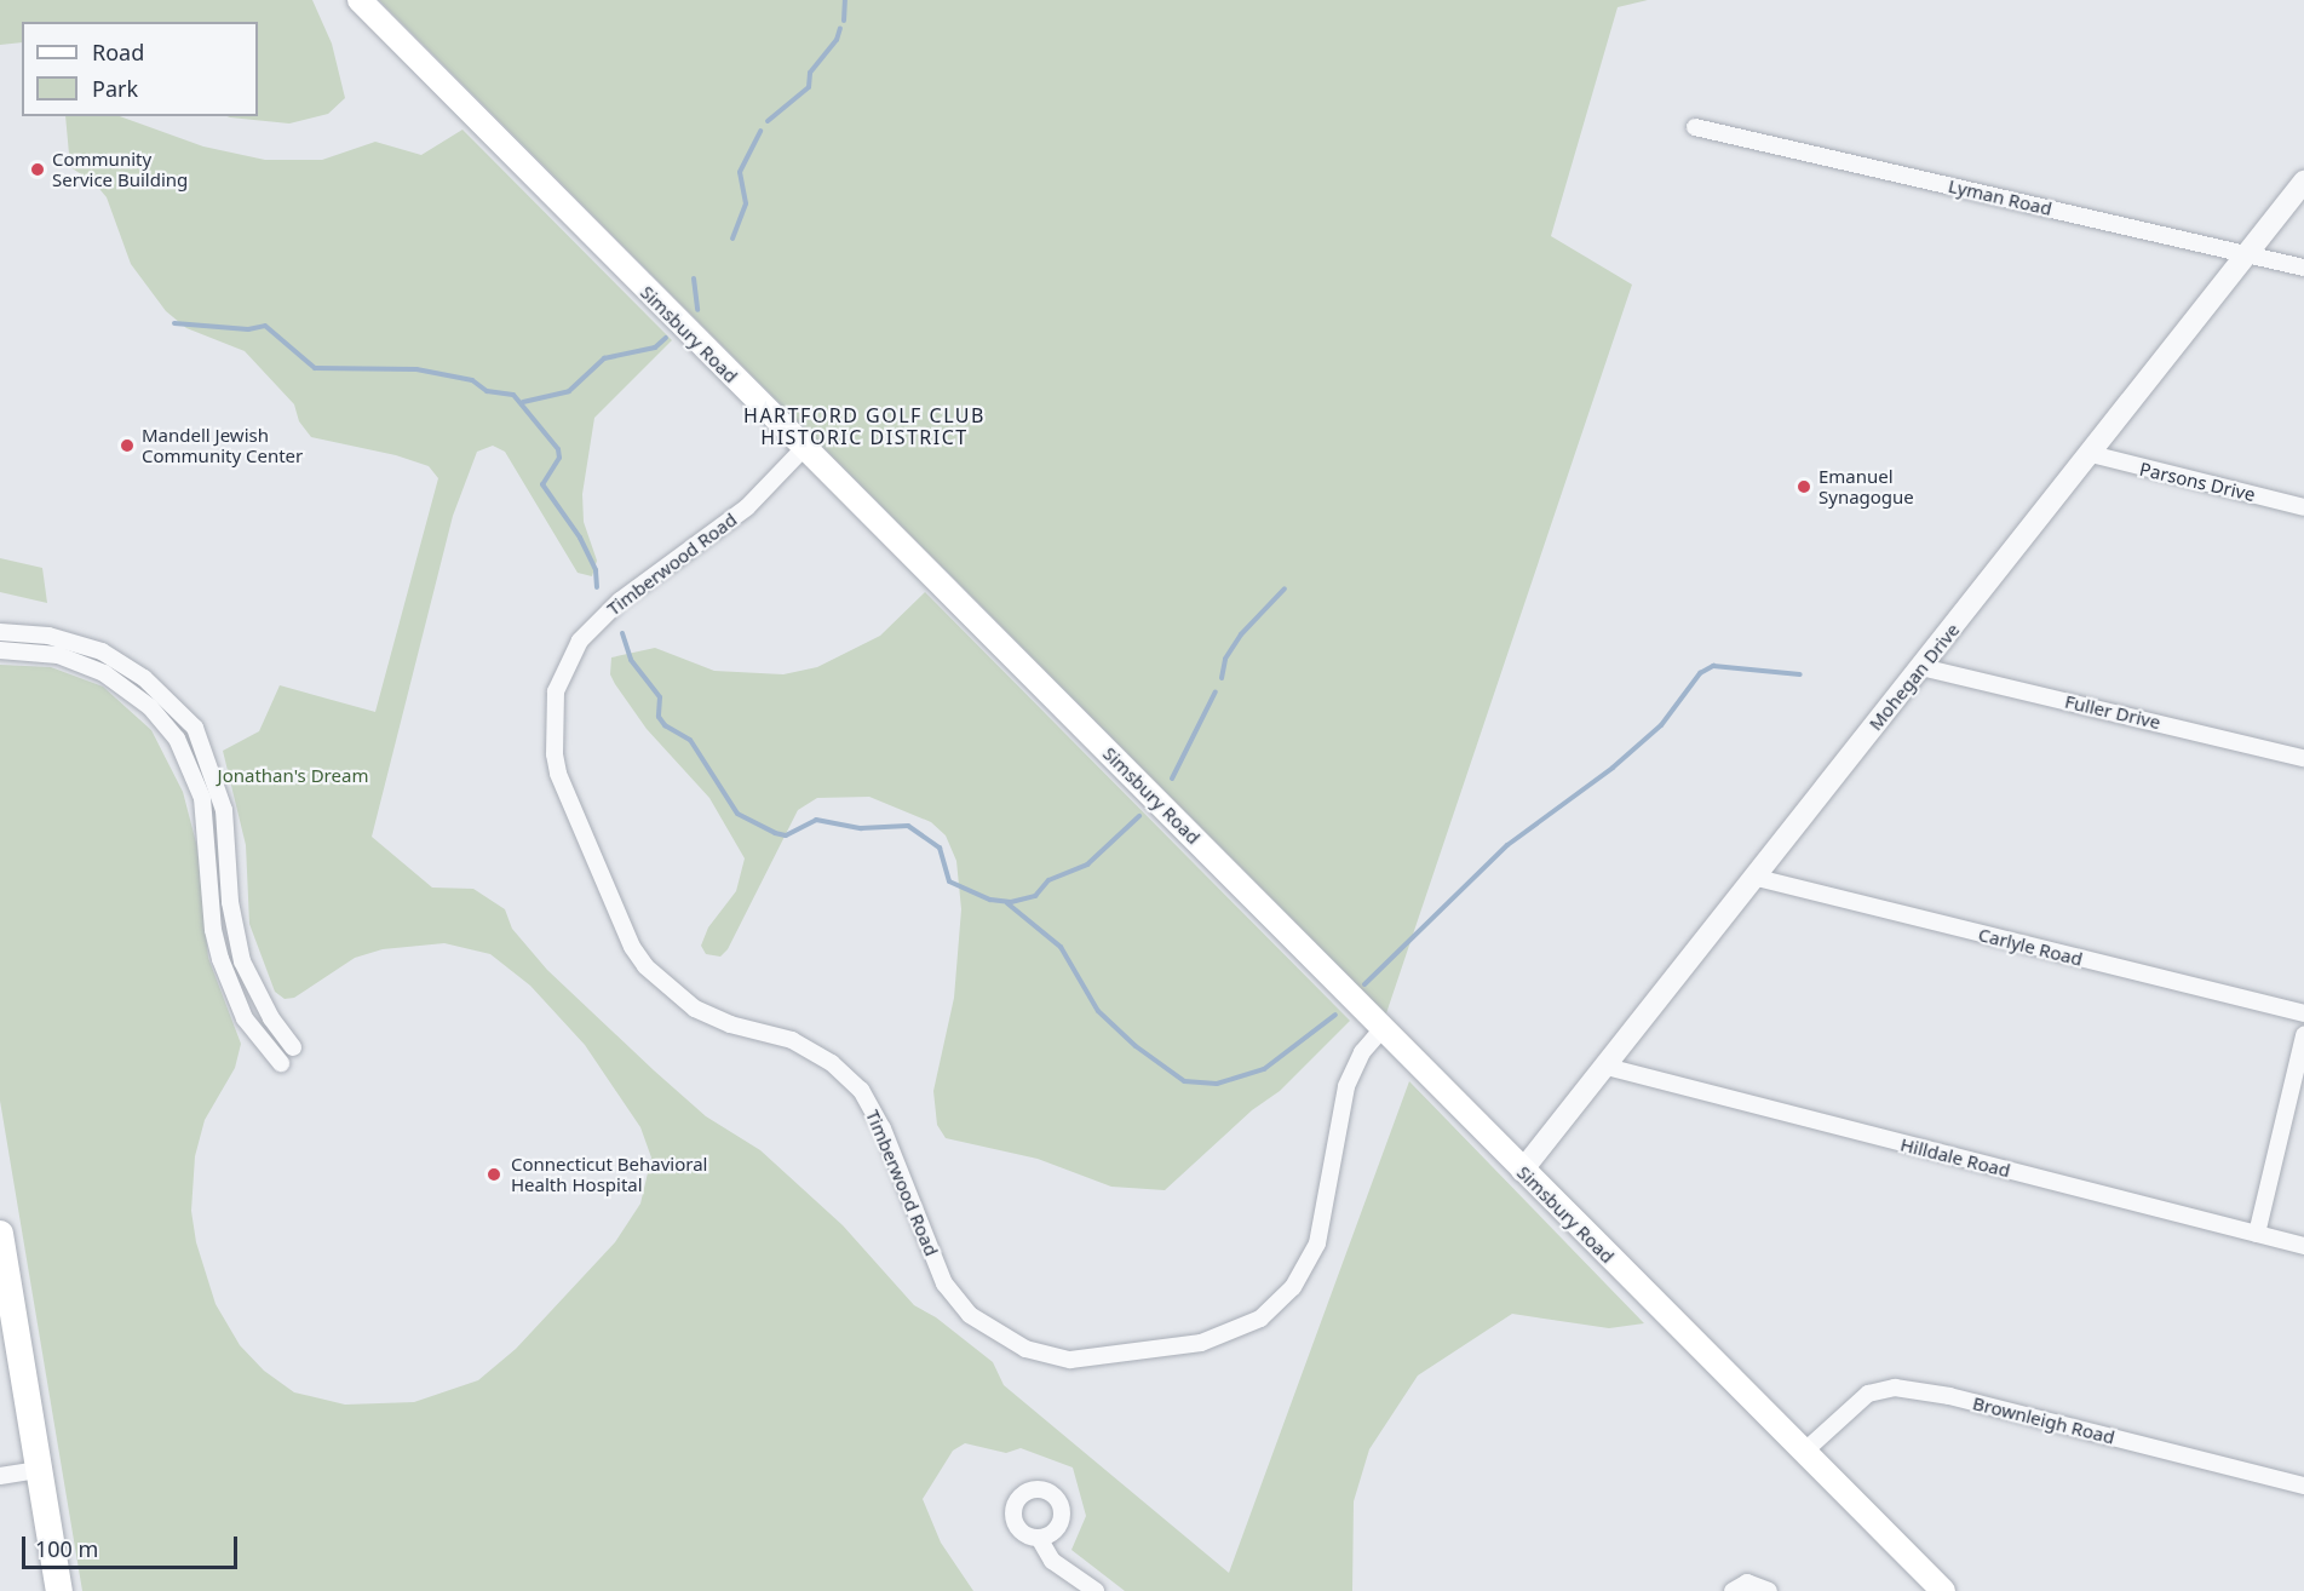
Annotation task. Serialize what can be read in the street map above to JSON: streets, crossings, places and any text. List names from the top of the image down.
{
  "streets": {
    "main road": ["Simsbury Road"],
    "street": [
      "Lyman Road",
      "Parsons Drive",
      "Timberwood Road",
      "Mohegan Drive",
      "Fuller Drive",
      "Carlyle Road",
      "Hilldale Road",
      "Brownleigh Road"
    ]
  },
  "crossings": [
    ["Lyman Road", "Mohegan Drive"],
    ["Simsbury Road", "Timberwood Road"],
    ["Simsbury Road", "Mohegan Drive"],
    ["Simsbury Road", "Brownleigh Road"],
    ["Parsons Drive", "Mohegan Drive"],
    ["Mohegan Drive", "Fuller Drive"],
    ["Mohegan Drive", "Carlyle Road"],
    ["Mohegan Drive", "Hilldale Road"]
  ],
  "districts": ["HARTFORD GOLF CLUB HISTORIC DISTRICT"],
  "parks": ["Jonathan's Dream"],
  "places": [
    "Community Service Building",
    "Mandell Jewish Community Center",
    "Emanuel Synagogue",
    "Connecticut Behavioral Health Hospital"
  ],
  "legend": ["Road", "Park"],
  "scale_bar": "100 m"
}
